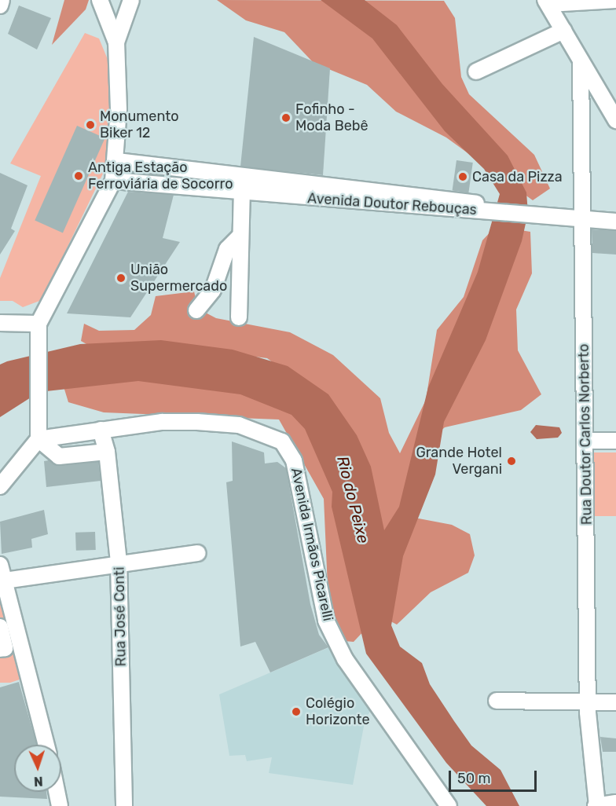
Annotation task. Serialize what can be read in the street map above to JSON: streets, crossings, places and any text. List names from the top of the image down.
{
  "streets": {
    "street": [
      "Avenida Doutor Rebouças",
      "Rua Doutor Carlos Norberto",
      "Avenida Irmãos Picarelli",
      "Rua José Conti"
    ]
  },
  "crossings": [
    ["Avenida Doutor Rebouças", "Rua Doutor Carlos Norberto"],
    ["Avenida Irmãos Picarelli", "Rua José Conti"]
  ],
  "water": ["Rio do Peixe"],
  "places": [
    "Fofinho - Moda Bebê",
    "Monumento Biker 12",
    "Antiga Estação Ferroviária de Socorro",
    "Casa da Pizza",
    "União Supermercado",
    "Grande Hotel Vergani",
    "Colégio Horizonte"
  ],
  "scale_bar": "50 m",
  "north": "bottom"
}
